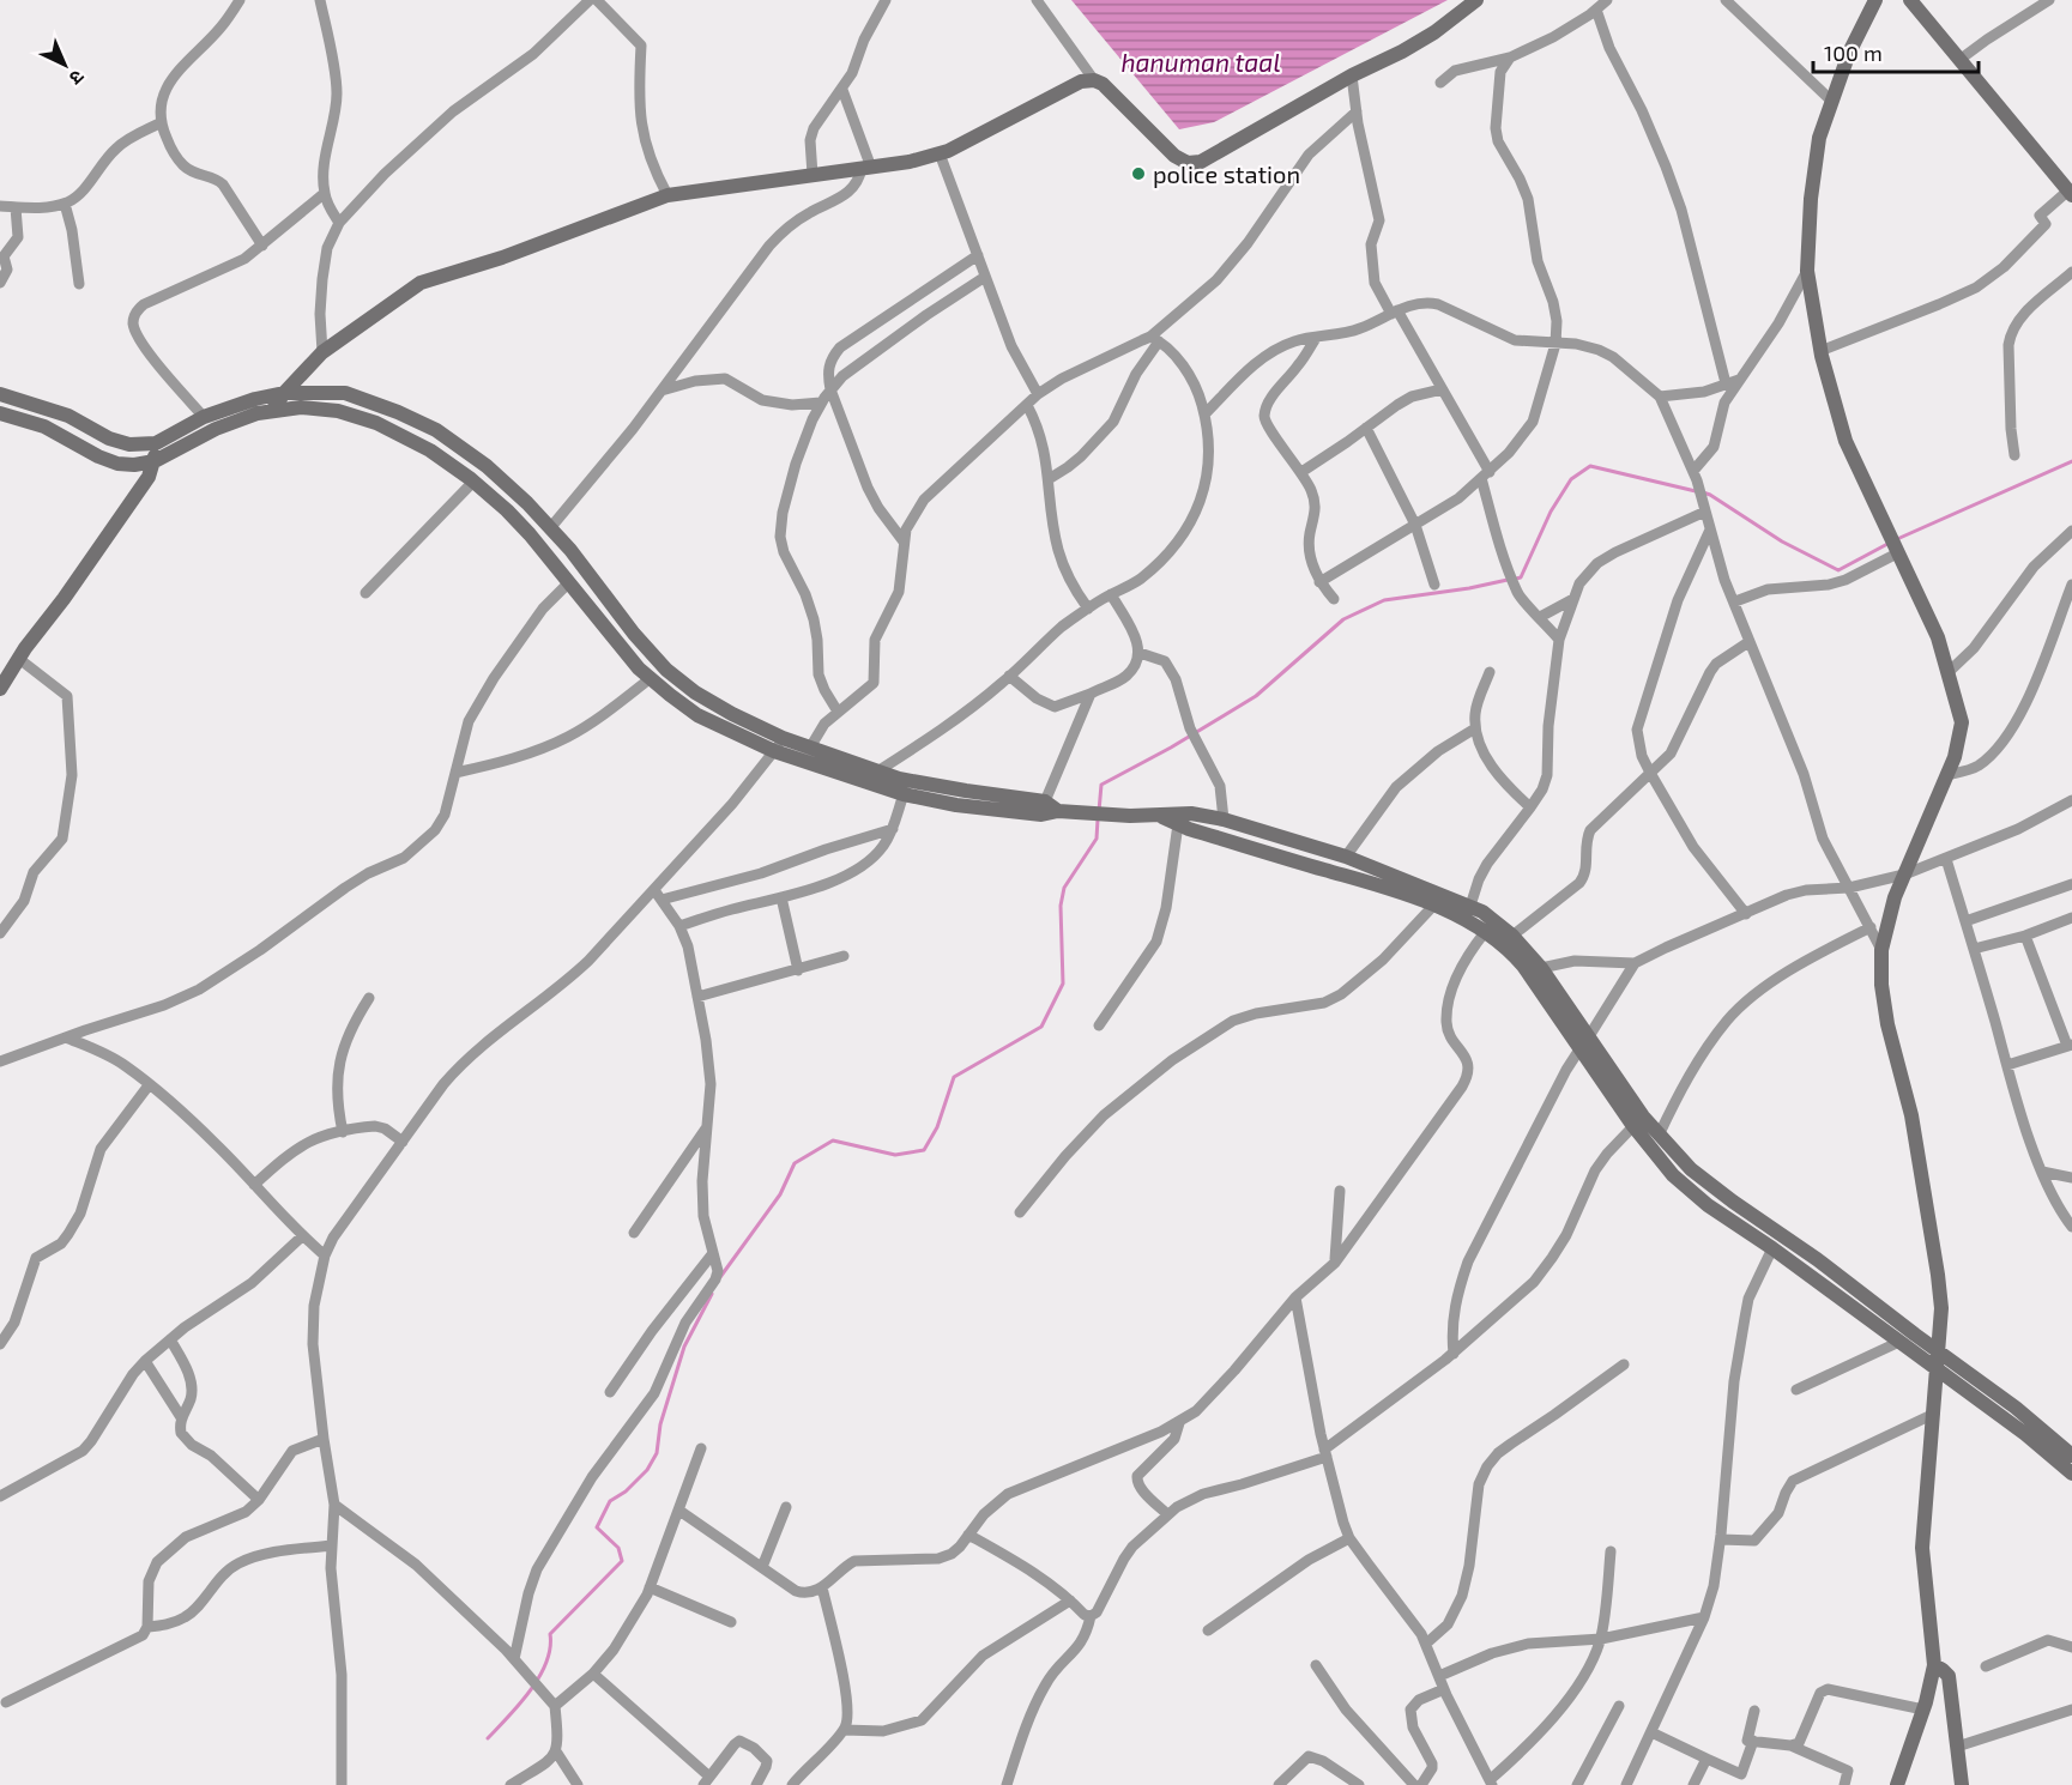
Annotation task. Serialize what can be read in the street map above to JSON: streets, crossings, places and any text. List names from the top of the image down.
{
  "water": ["hanuman taal"],
  "places": ["police station"],
  "scale_bar": "100 m",
  "north": "bottom right"
}
